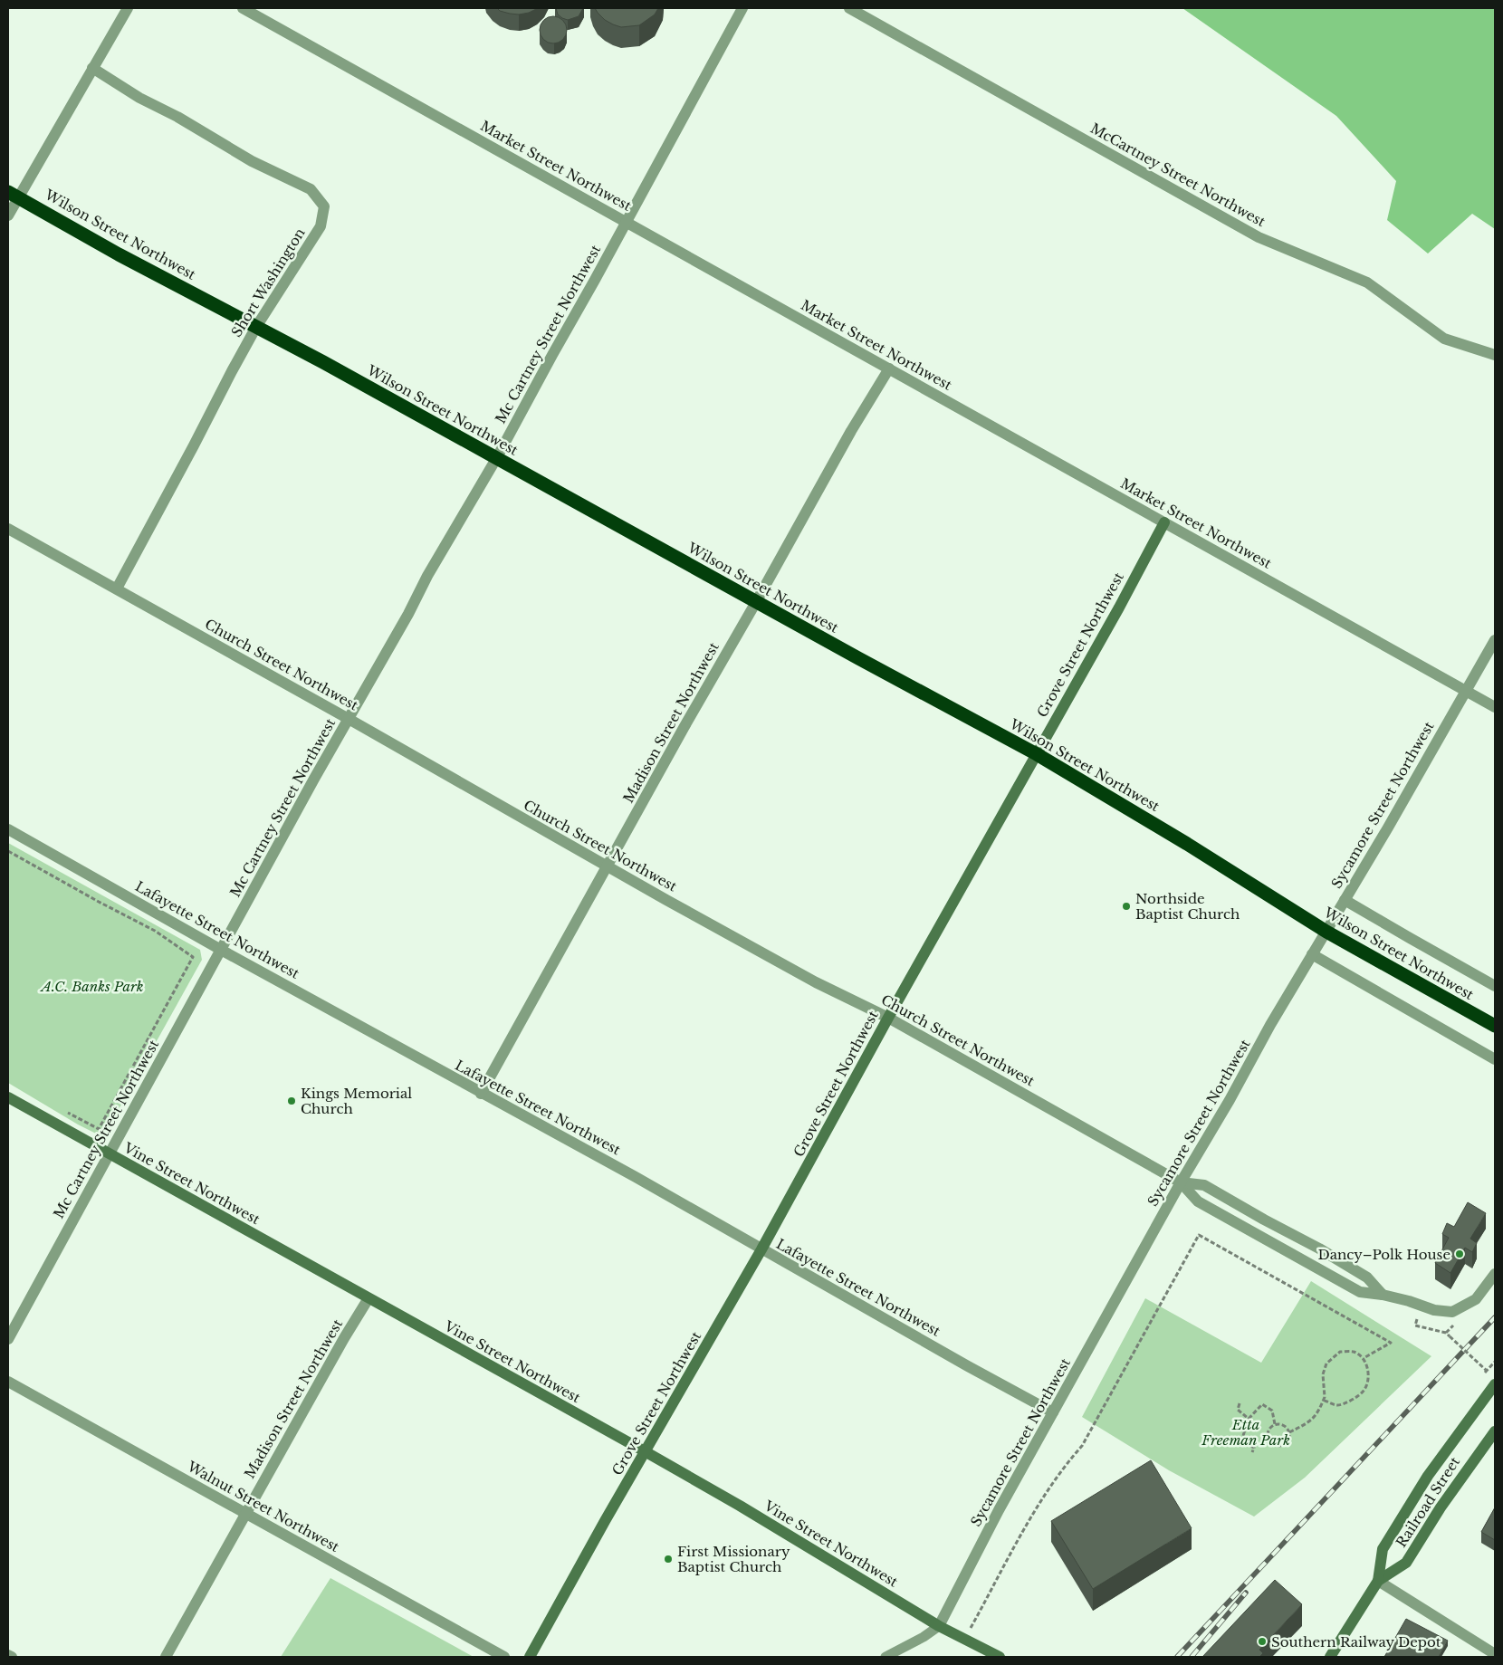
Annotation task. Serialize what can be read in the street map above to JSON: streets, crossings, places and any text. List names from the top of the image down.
{
  "streets": {
    "highway": ["Wilson Street Northwest"],
    "street": [
      "Market Street Northwest",
      "McCartney Street Northwest",
      "Short Washington",
      "Mc Cartney Street Northwest",
      "Grove Street Northwest",
      "Church Street Northwest",
      "Madison Street Northwest",
      "Sycamore Street Northwest",
      "Lafayette Street Northwest",
      "Vine Street Northwest",
      "Railroad Street",
      "Walnut Street Northwest"
    ]
  },
  "crossings": [
    ["Market Street Northwest", "Mc Cartney Street Northwest"],
    ["Market Street Northwest", "Grove Street Northwest"],
    ["Market Street Northwest", "Madison Street Northwest"],
    ["Market Street Northwest", "Sycamore Street Northwest"],
    ["Wilson Street Northwest", "Short Washington"],
    ["Wilson Street Northwest", "Mc Cartney Street Northwest"],
    ["Wilson Street Northwest", "Grove Street Northwest"],
    ["Wilson Street Northwest", "Madison Street Northwest"],
    ["Wilson Street Northwest", "Sycamore Street Northwest"],
    ["Short Washington", "Church Street Northwest"],
    ["Mc Cartney Street Northwest", "Church Street Northwest"],
    ["Mc Cartney Street Northwest", "Lafayette Street Northwest"],
    ["Mc Cartney Street Northwest", "Vine Street Northwest"],
    ["Grove Street Northwest", "Church Street Northwest"],
    ["Grove Street Northwest", "Lafayette Street Northwest"],
    ["Grove Street Northwest", "Vine Street Northwest"],
    ["Church Street Northwest", "Madison Street Northwest"],
    ["Church Street Northwest", "Sycamore Street Northwest"],
    ["Madison Street Northwest", "Lafayette Street Northwest"],
    ["Madison Street Northwest", "Vine Street Northwest"],
    ["Madison Street Northwest", "Walnut Street Northwest"],
    ["Sycamore Street Northwest", "Lafayette Street Northwest"],
    ["Sycamore Street Northwest", "Vine Street Northwest"]
  ],
  "parks": ["A.C. Banks Park", "Etta Freeman Park"],
  "places": [
    "Northside Baptist Church",
    "Kings Memorial Church",
    "Dancy–Polk House",
    "First Missionary Baptist Church",
    "Southern Railway Depot"
  ]
}
